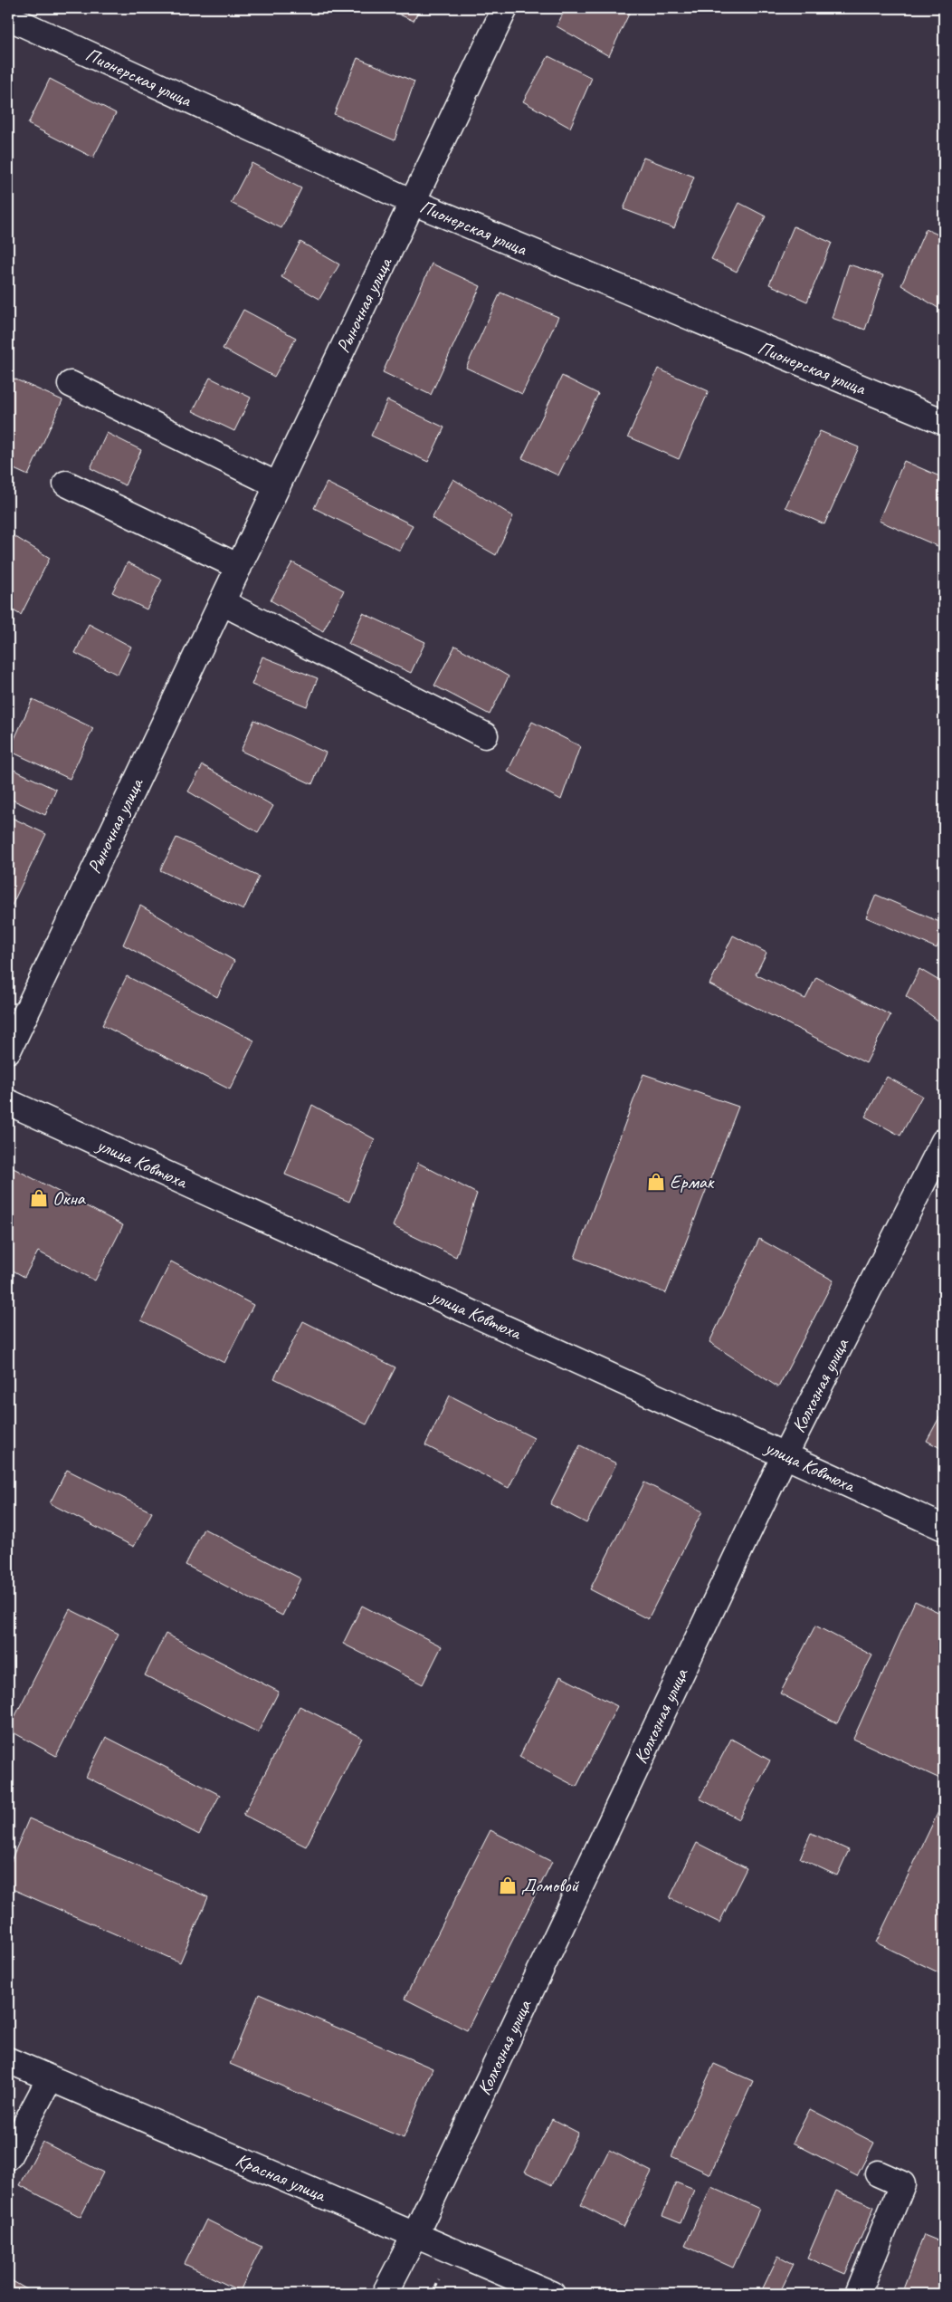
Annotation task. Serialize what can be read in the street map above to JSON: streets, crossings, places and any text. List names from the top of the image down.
{
  "streets": {
    "street": [
      "Пионерская улица",
      "Рыночная улица",
      "улица Ковтюха",
      "Колхозная улица",
      "Красная улица"
    ]
  },
  "crossings": [
    ["Пионерская улица", "Рыночная улица"],
    ["улица Ковтюха", "Колхозная улица"],
    ["Колхозная улица", "Красная улица"]
  ],
  "places": {
    "shop": ["Ермак", "Окна", "Домовой"]
  }
}
